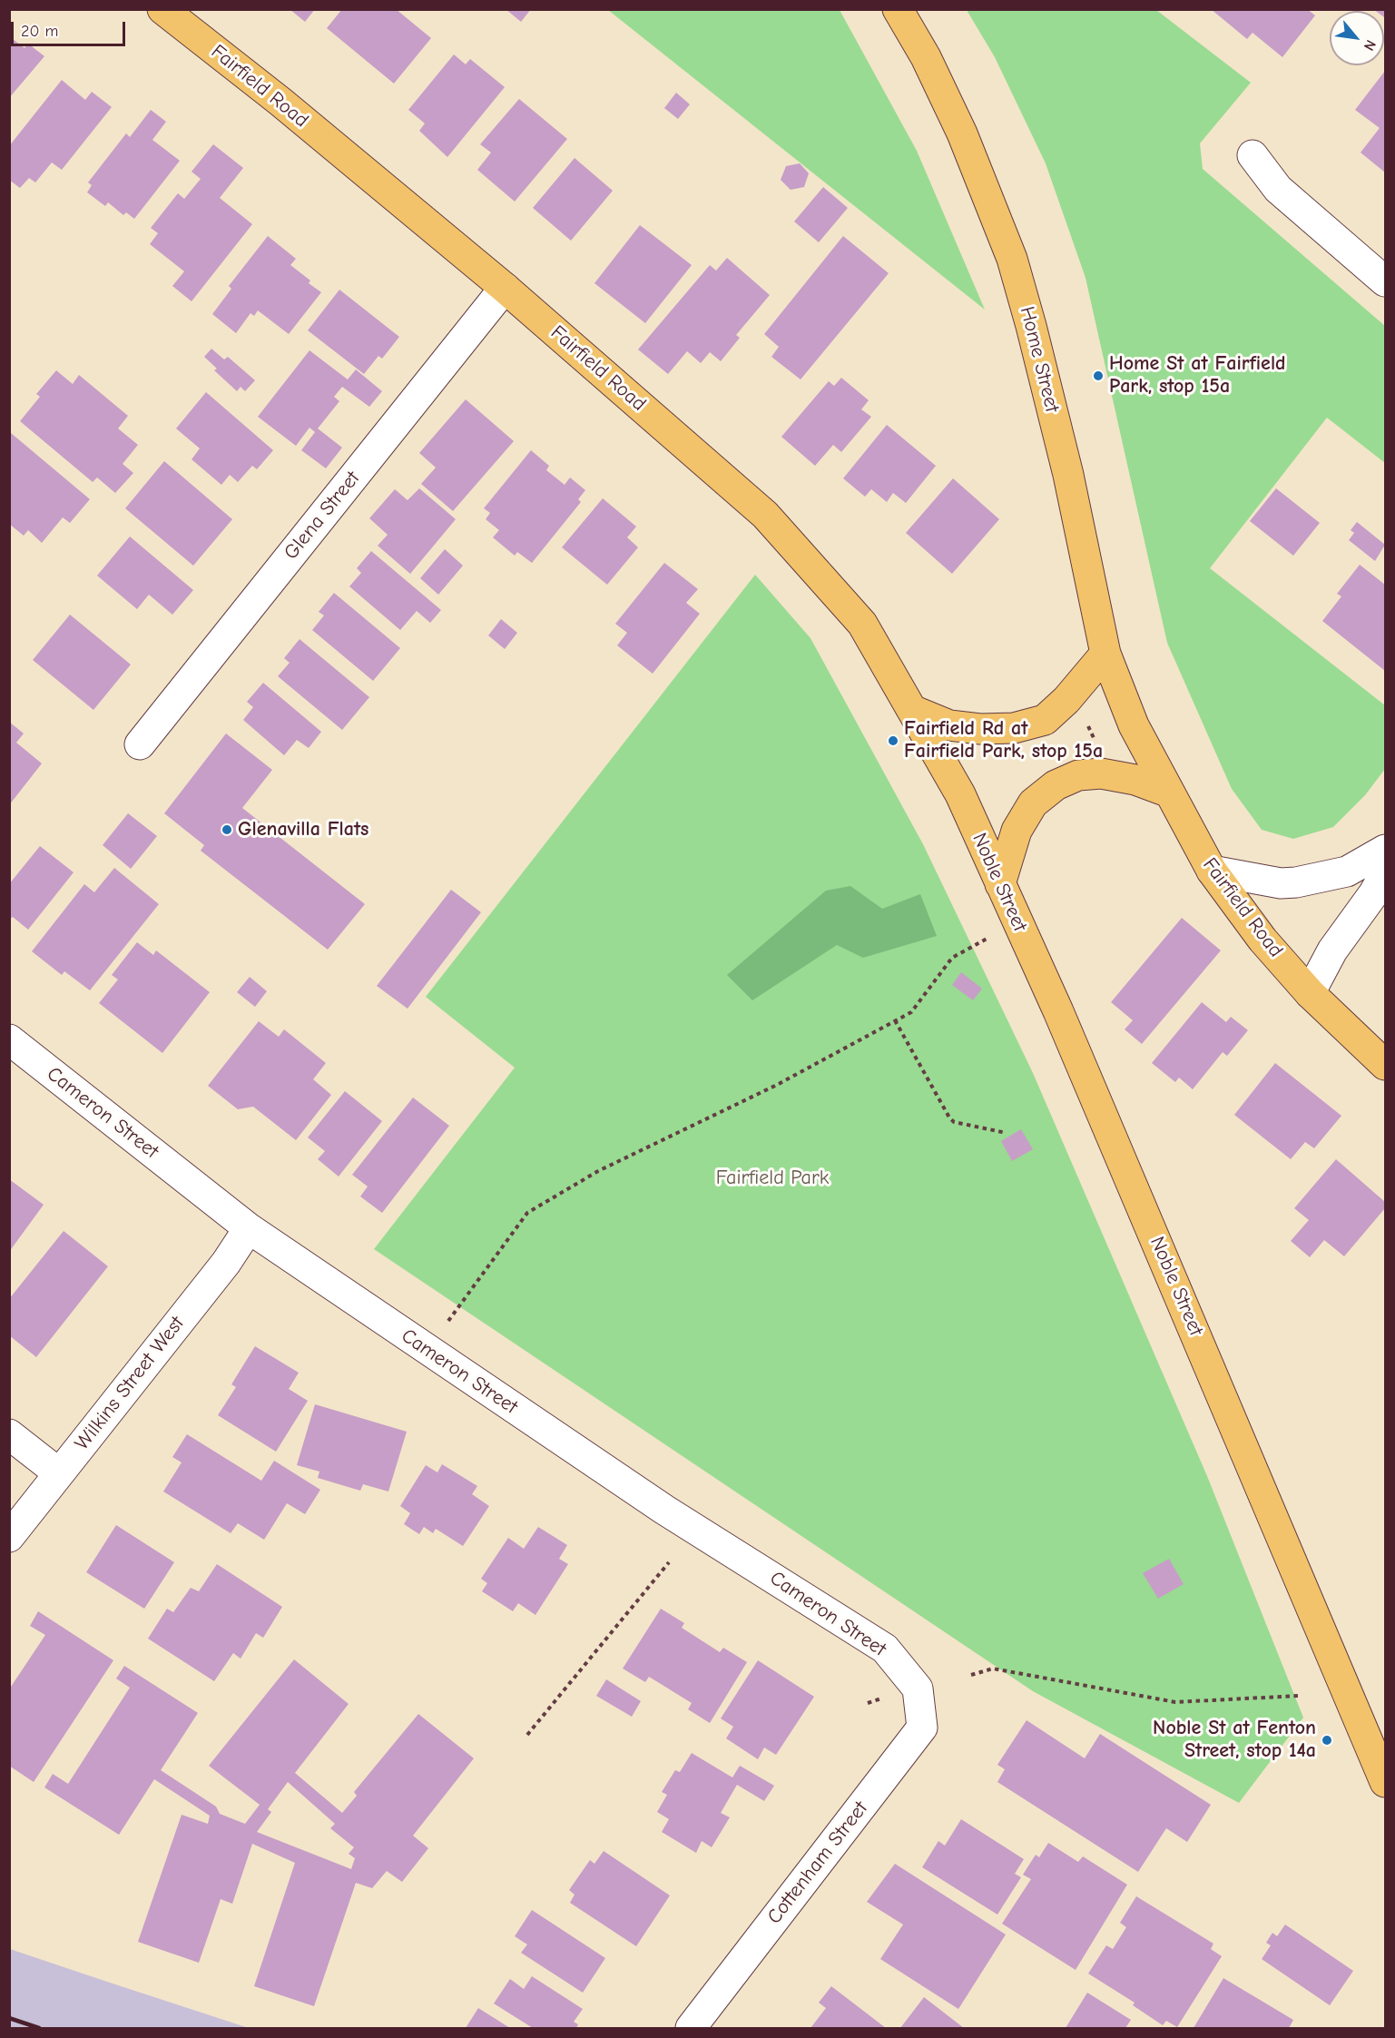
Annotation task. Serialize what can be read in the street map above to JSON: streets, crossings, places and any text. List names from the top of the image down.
{
  "streets": {
    "main road": ["Fairfield Road", "Home Street", "Noble Street"],
    "street": [
      "Glena Street",
      "Cameron Street",
      "Wilkins Street West",
      "Cottenham Street"
    ]
  },
  "crossings": [
    ["Fairfield Road", "Home Street"],
    ["Fairfield Road", "Glena Street"],
    ["Fairfield Road", "Noble Street"],
    ["Cameron Street", "Wilkins Street West"],
    ["Cameron Street", "Cottenham Street"]
  ],
  "parks": ["Fairfield Park"],
  "places": [
    "Home St at Fairfield Park, stop 15a",
    "Fairfield Rd at Fairfield Park, stop 15a",
    "Glenavilla Flats",
    "Noble St at Fenton Street, stop 14a"
  ],
  "scale_bar": "20 m",
  "north": "bottom right"
}
